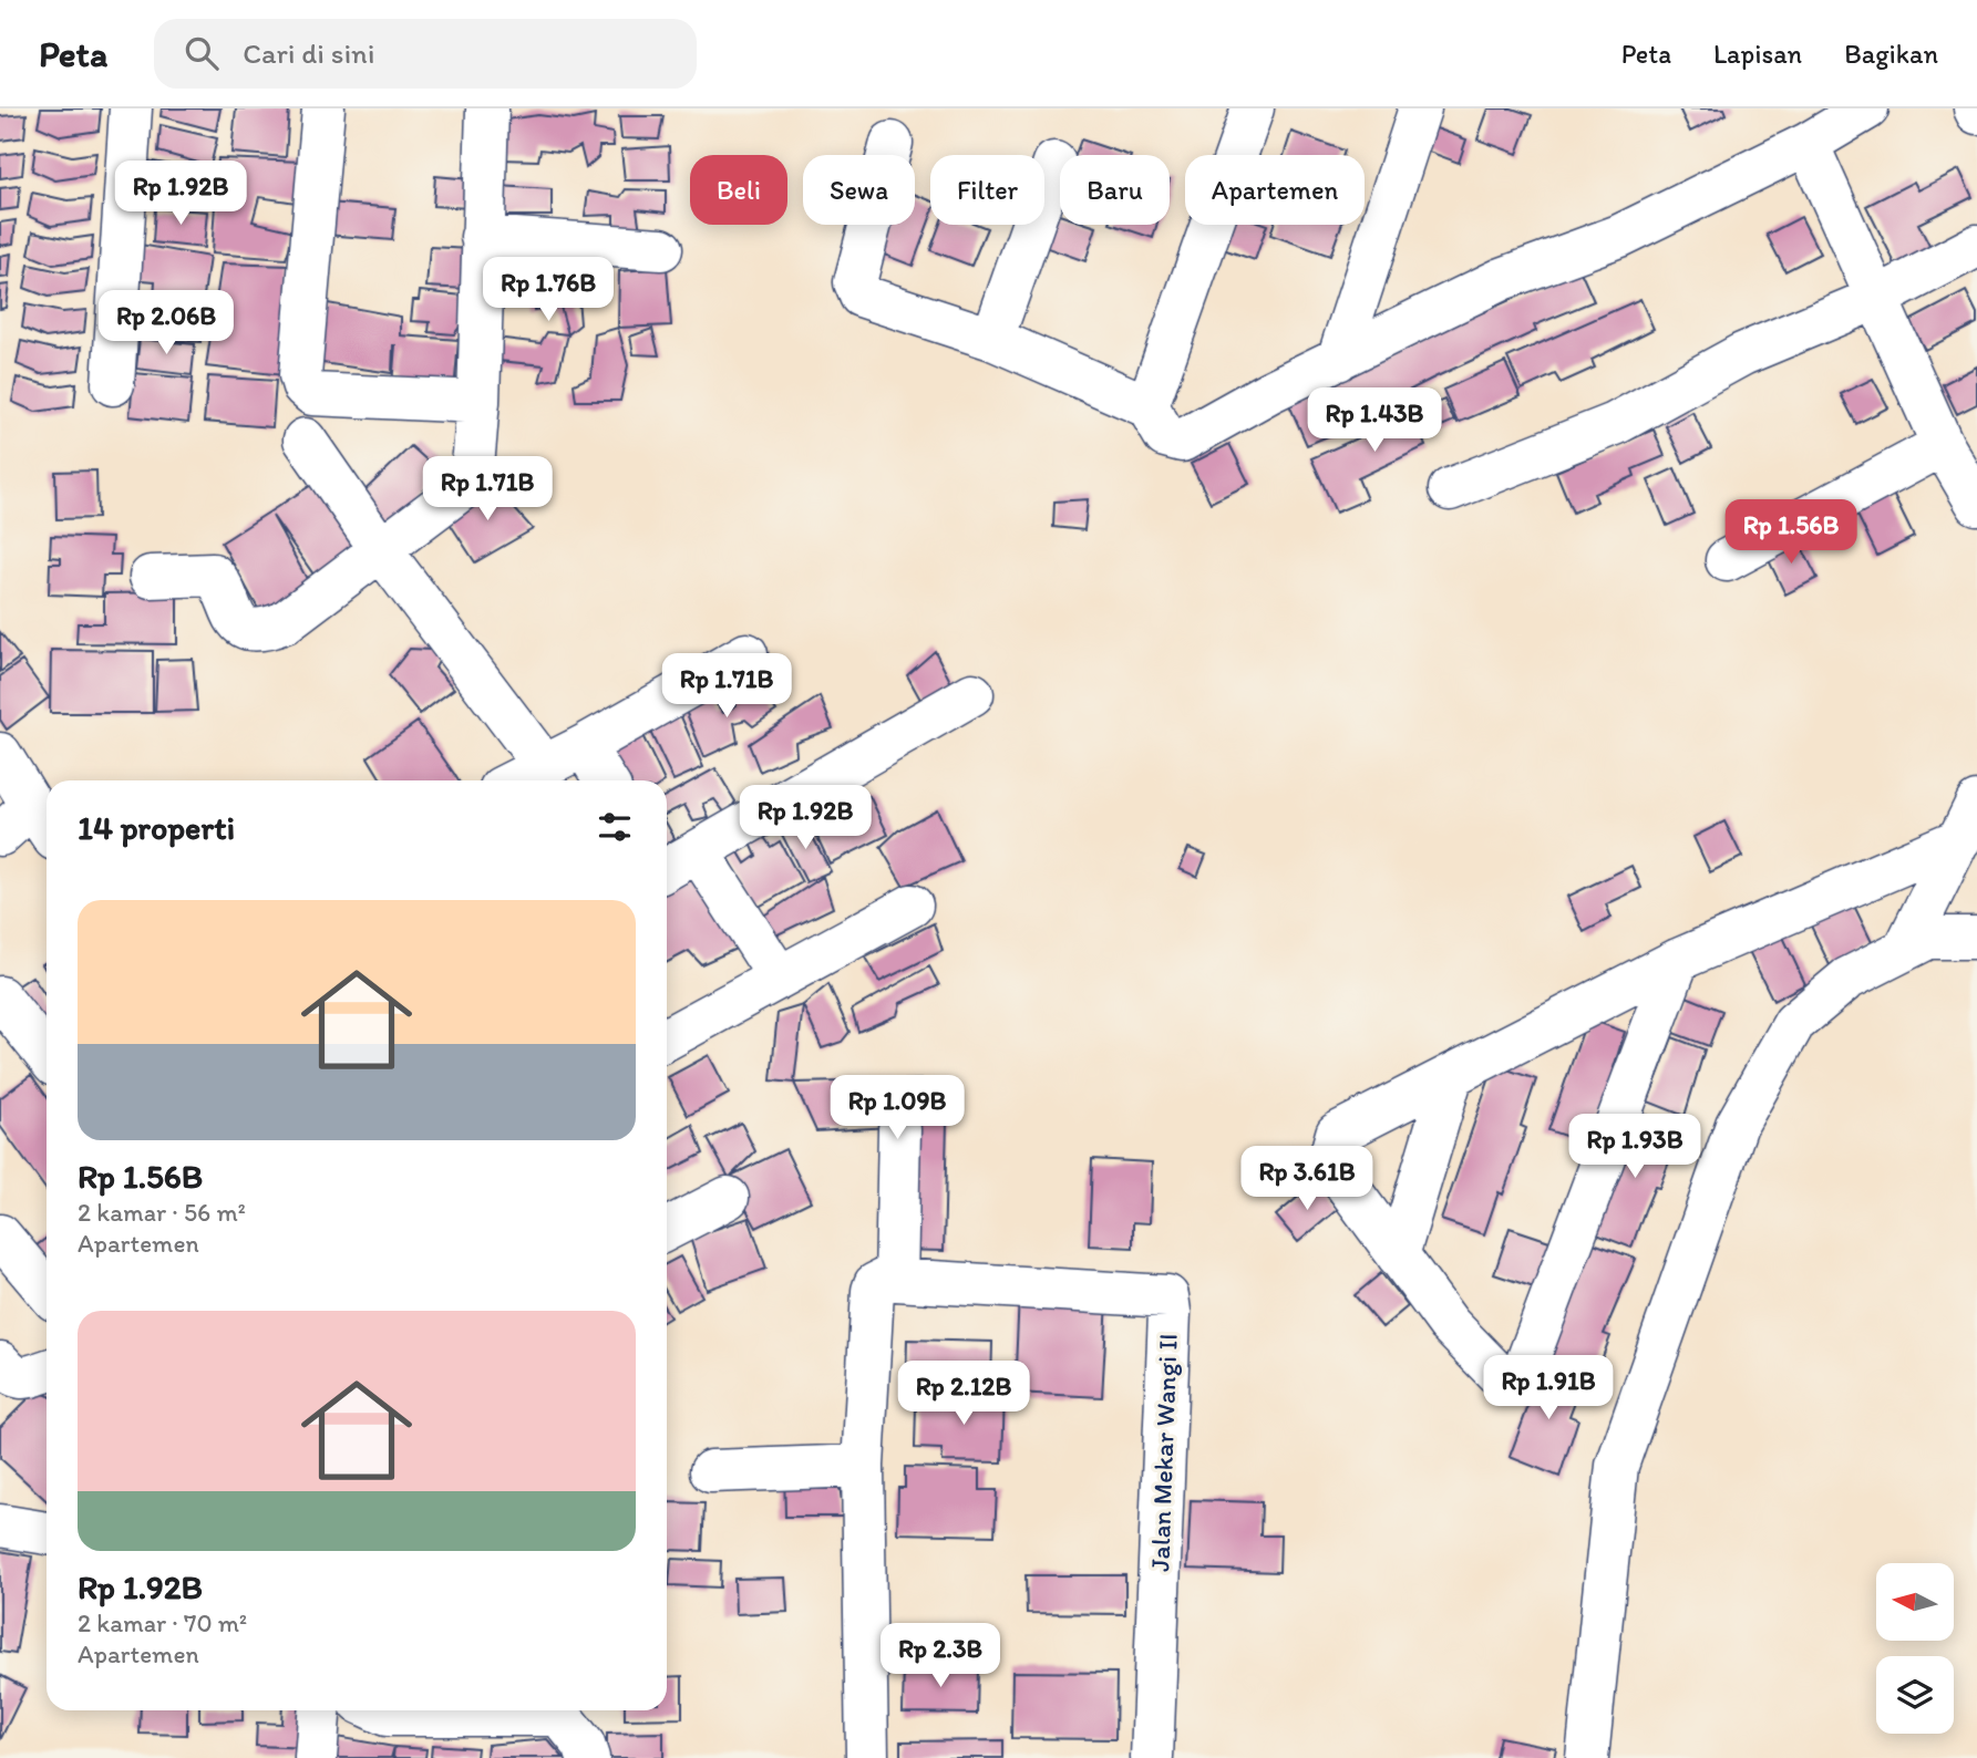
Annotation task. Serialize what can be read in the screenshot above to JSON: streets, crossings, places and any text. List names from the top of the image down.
{
  "streets": {
    "street": ["Jalan Mekar Wangi II"]
  },
  "north": "left",
  "page": {
    "header": "Peta",
    "search": "Cari di sini",
    "nav": ["Peta", "Lapisan", "Bagikan"],
    "chip": [
      "Beli",
      "Sewa",
      "Filter",
      "Baru",
      "Apartemen"
    ],
    "price": [
      "Rp 1.92B",
      "Rp 1.76B",
      "Rp 2.06B",
      "Rp 1.43B",
      "Rp 1.71B",
      "Rp 1.56B",
      "Rp 1.71B",
      "Rp 1.92B",
      "Rp 1.09B",
      "Rp 1.93B",
      "Rp 3.61B",
      "Rp 1.91B",
      "Rp 2.12B",
      "Rp 2.3B"
    ],
    "heading": "14 properti",
    "list": [
      {
        "name": "Rp 1.56B",
        "note": "2 kamar · 56 m² · Apartemen"
      },
      {
        "name": "Rp 1.92B",
        "note": "2 kamar · 70 m² · Apartemen"
      }
    ]
  }
}
